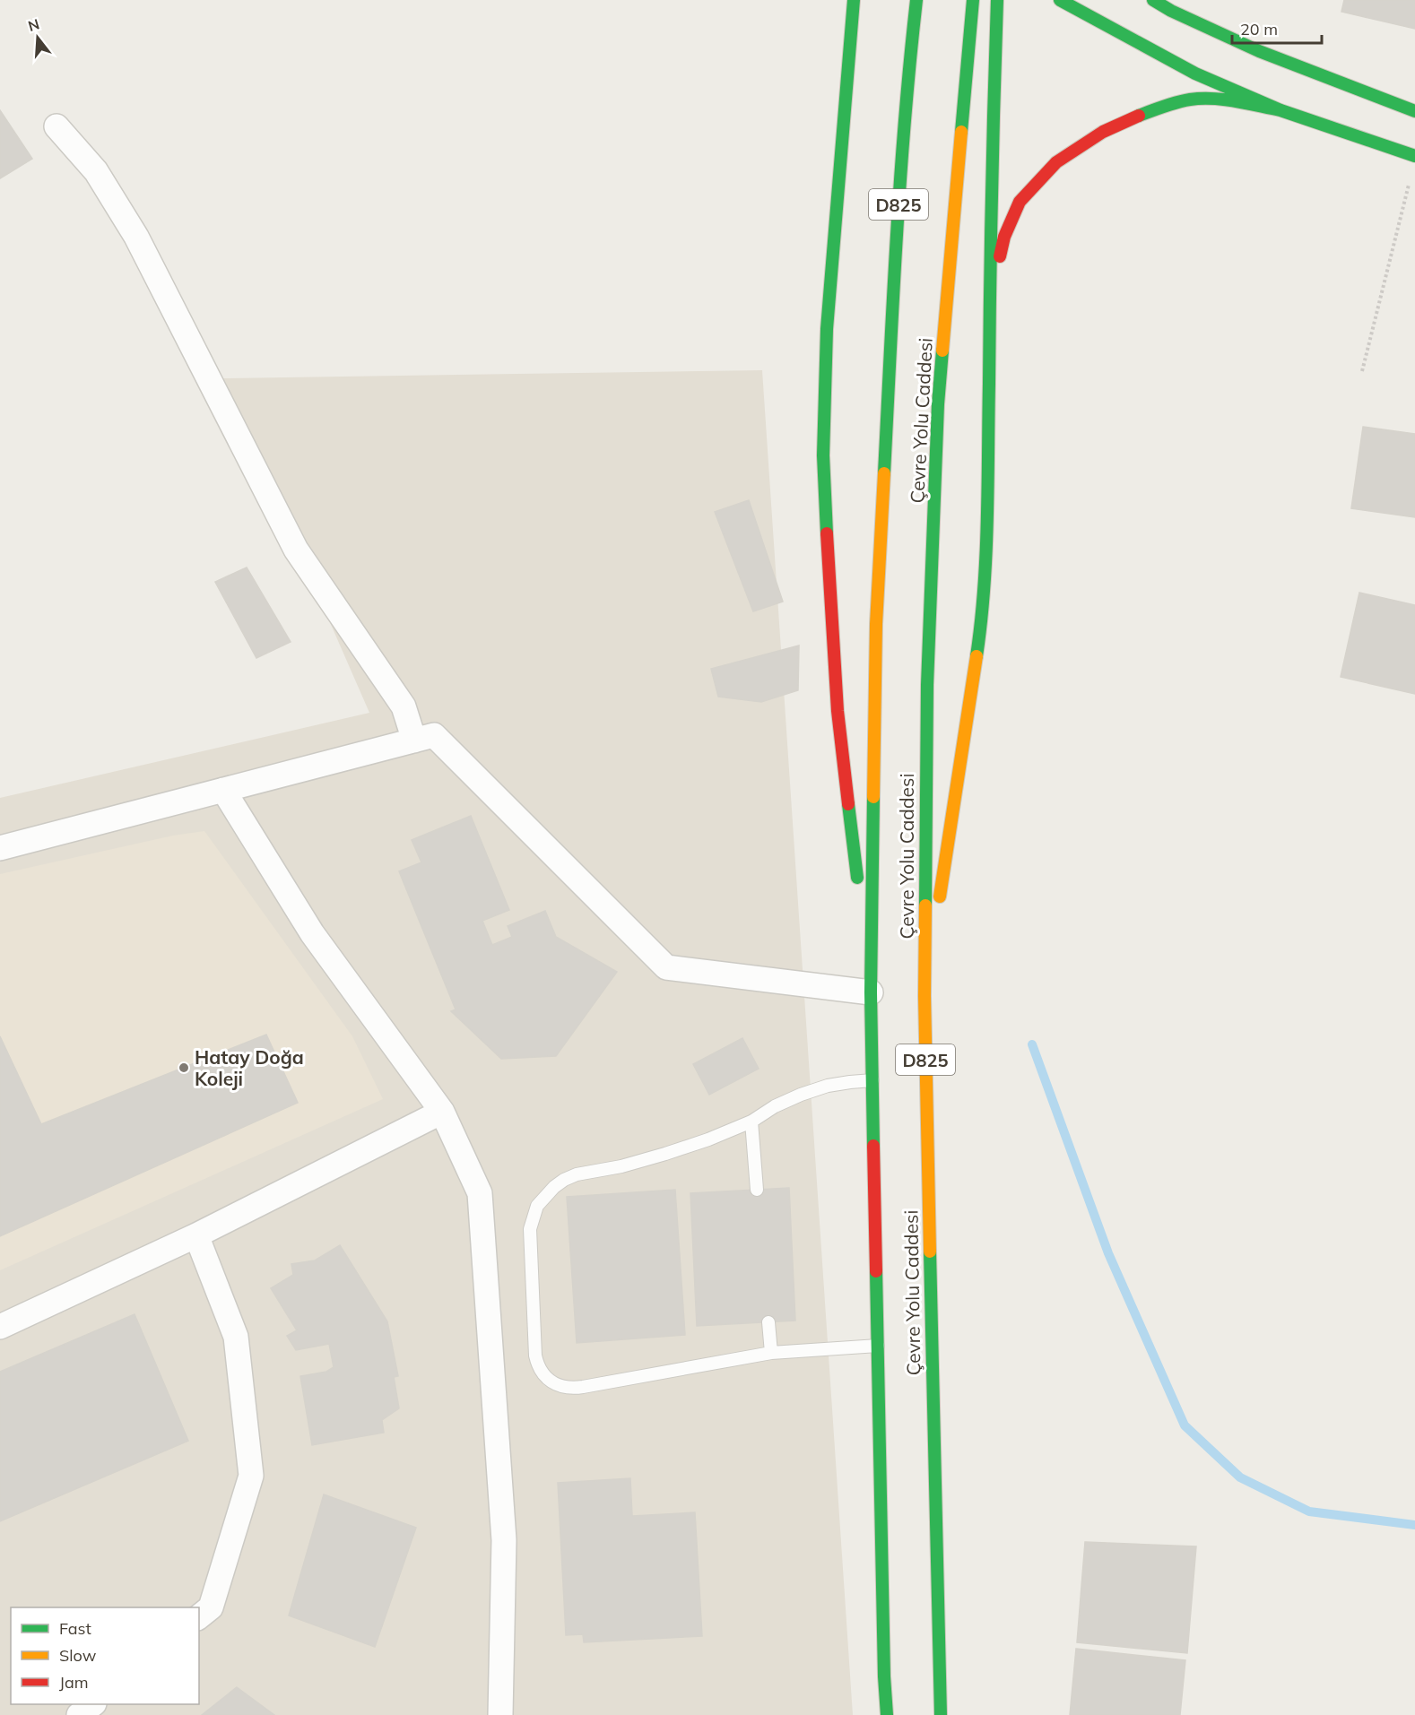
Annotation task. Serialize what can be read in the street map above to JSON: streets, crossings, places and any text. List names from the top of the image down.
{
  "streets": {
    "main road": ["D825", "Çevre Yolu Caddesi"]
  },
  "places": ["Hatay Doğa Koleji"],
  "legend": ["Fast", "Slow", "Jam"],
  "scale_bar": "20 m",
  "north": "top"
}
